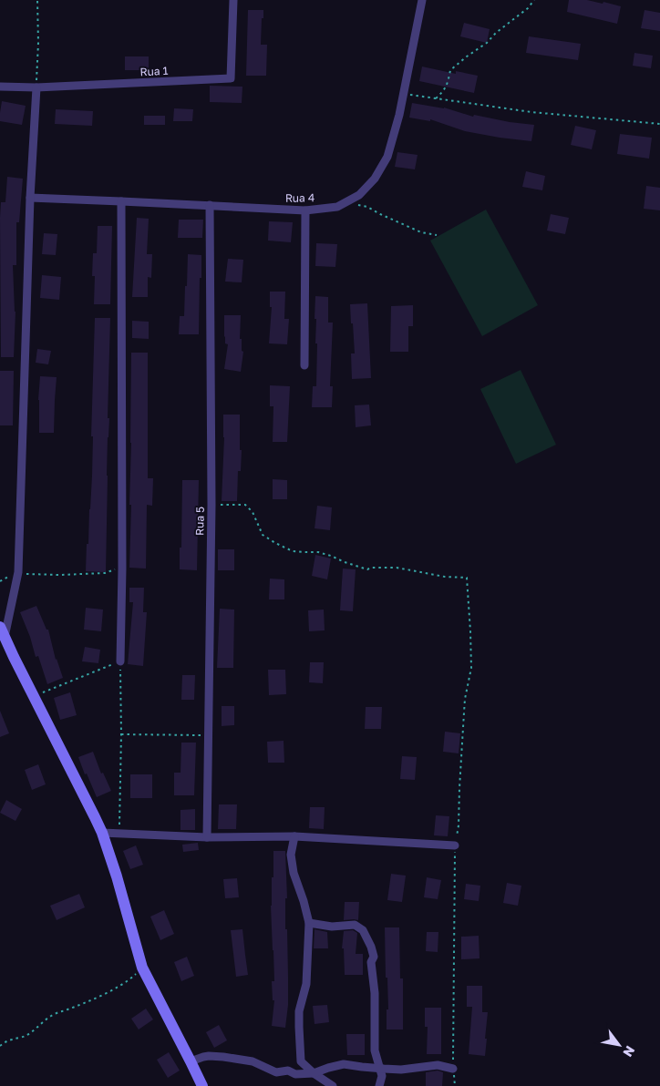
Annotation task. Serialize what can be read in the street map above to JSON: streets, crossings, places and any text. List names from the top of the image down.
{
  "streets": {
    "street": ["Rua 1", "Rua 4", "Rua 5"]
  },
  "crossings": [
    ["Rua 4", "Rua 5"]
  ],
  "north": "bottom right"
}
